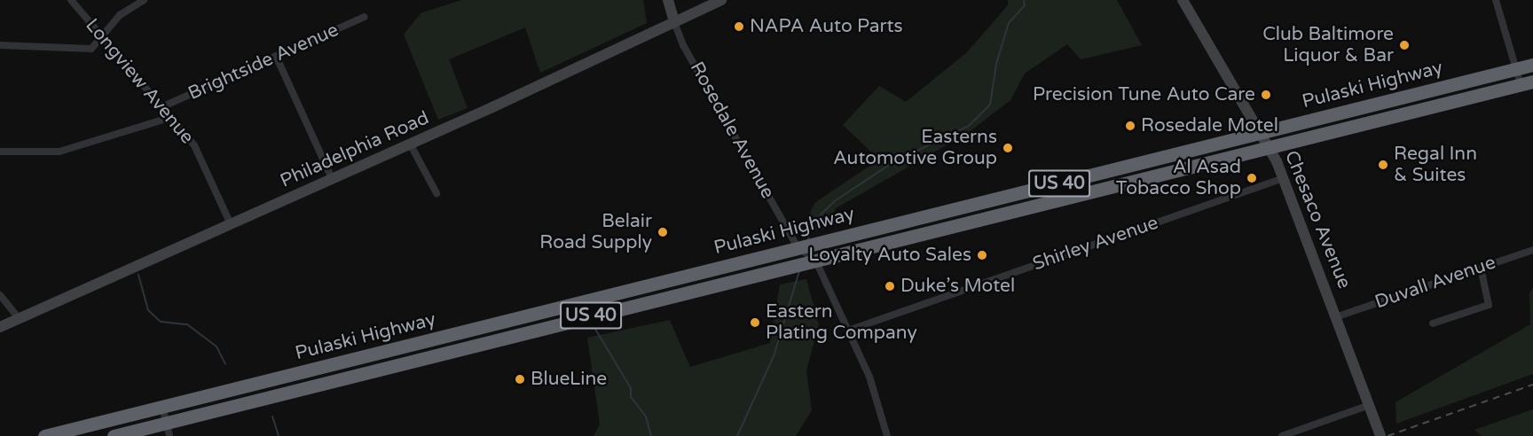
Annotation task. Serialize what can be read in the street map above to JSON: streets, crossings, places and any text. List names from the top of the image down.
{
  "streets": {
    "highway": ["Pulaski Highway", "US 40"],
    "main road": ["Philadelphia Road", "Chesaco Avenue"],
    "street": [
      "Brightside Avenue",
      "Longview Avenue",
      "Rosedale Avenue",
      "Shirley Avenue",
      "Duvall Avenue"
    ]
  },
  "crossings": [
    ["Brightside Avenue", "Longview Avenue"],
    ["Longview Avenue", "Philadelphia Road"],
    ["Pulaski Highway", "Rosedale Avenue"],
    ["Pulaski Highway", "Chesaco Avenue"],
    ["Rosedale Avenue", "Philadelphia Road"],
    ["Chesaco Avenue", "Shirley Avenue"],
    ["Chesaco Avenue", "Duvall Avenue"]
  ],
  "places": [
    "NAPA Auto Parts",
    "Club Baltimore Liquor & Bar",
    "Precision Tune Auto Care",
    "Rosedale Motel",
    "Easterns Automotive Group",
    "Regal Inn & Suites",
    "Al Asad Tobacco Shop",
    "Belair Road Supply",
    "Loyalty Auto Sales",
    "Duke’s Motel",
    "Eastern Plating Company",
    "BlueLine"
  ]
}
